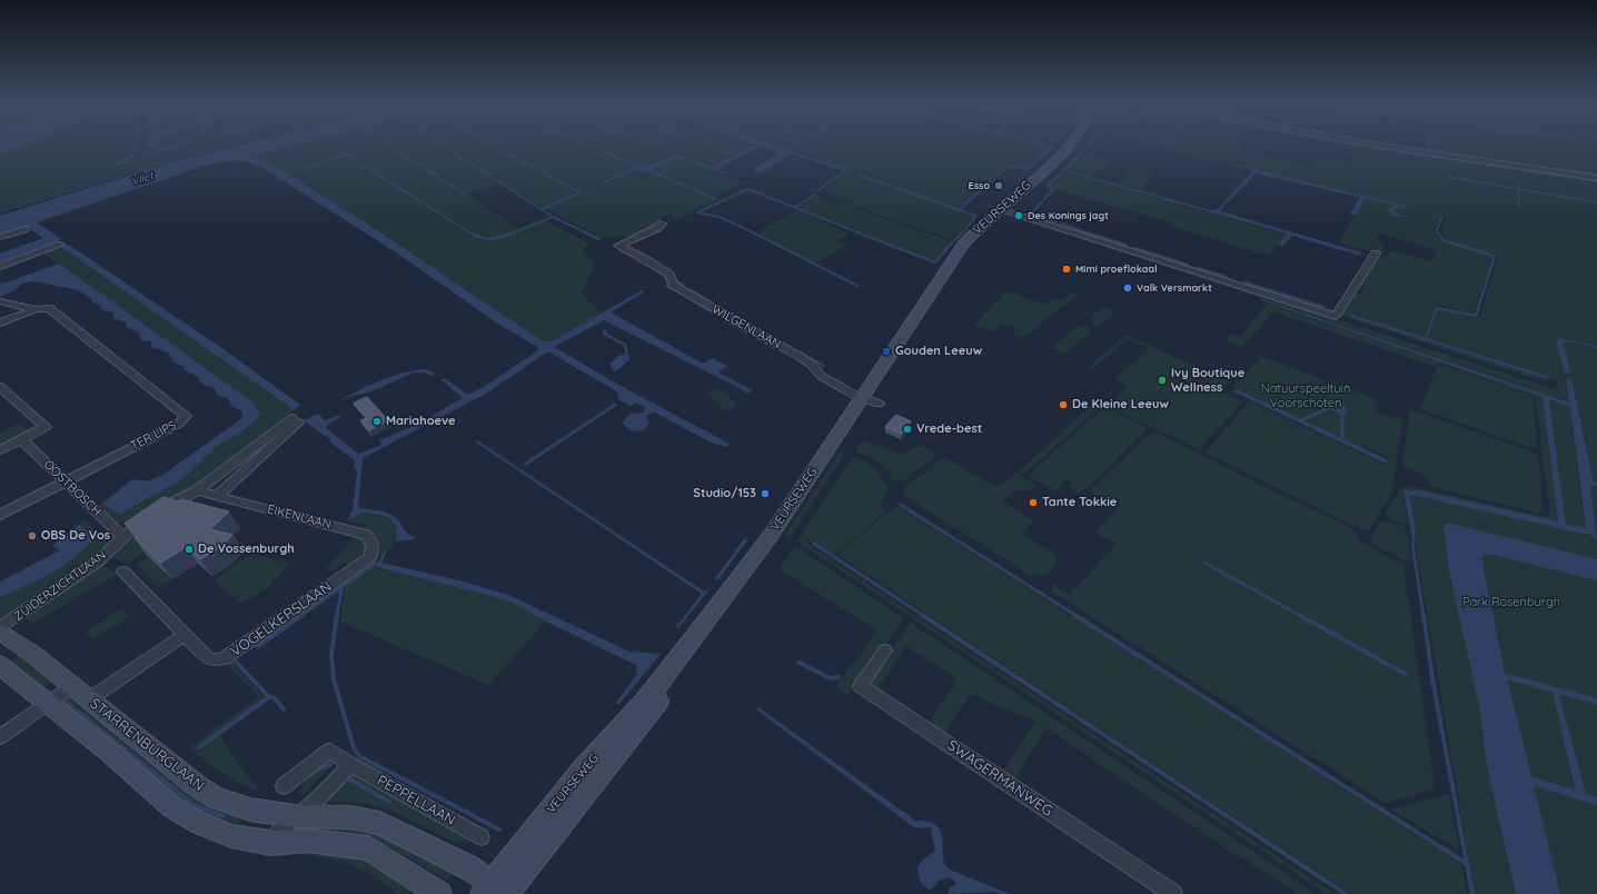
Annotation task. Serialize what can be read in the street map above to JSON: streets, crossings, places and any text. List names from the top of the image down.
{
  "streets": {
    "main road": ["VEURSEWEG", "STARRENBURGLAAN"],
    "street": [
      "WILGENLAAN",
      "TER LIPS",
      "OOSTBOSCH",
      "EIKENLAAN",
      "ZUIDERZICHTLAAN",
      "VOGELKERSLAAN",
      "SWAGERMANWEG",
      "PEPPELLAAN"
    ]
  },
  "crossings": [
    ["VEURSEWEG", "WILGENLAAN"],
    ["VEURSEWEG", "STARRENBURGLAAN"],
    ["TER LIPS", "OOSTBOSCH"],
    ["OOSTBOSCH", "ZUIDERZICHTLAAN"],
    ["EIKENLAAN", "ZUIDERZICHTLAAN"],
    ["EIKENLAAN", "VOGELKERSLAAN"],
    ["ZUIDERZICHTLAAN", "STARRENBURGLAAN"]
  ],
  "water": ["Vliet"],
  "parks": ["Natuurspeeltuin Voorschoten", "Park Rosenburgh"],
  "places": [
    "Esso",
    "Des Konings jagt",
    "Mimi proeflokaal",
    "Valk Versmarkt",
    "Gouden Leeuw",
    "Ivy Boutique Wellness",
    "De Kleine Leeuw",
    "Mariahoeve",
    "Vrede-best",
    "Studio/153",
    "Tante Tokkie",
    "OBS De Vos",
    "De Vossenburgh"
  ]
}
